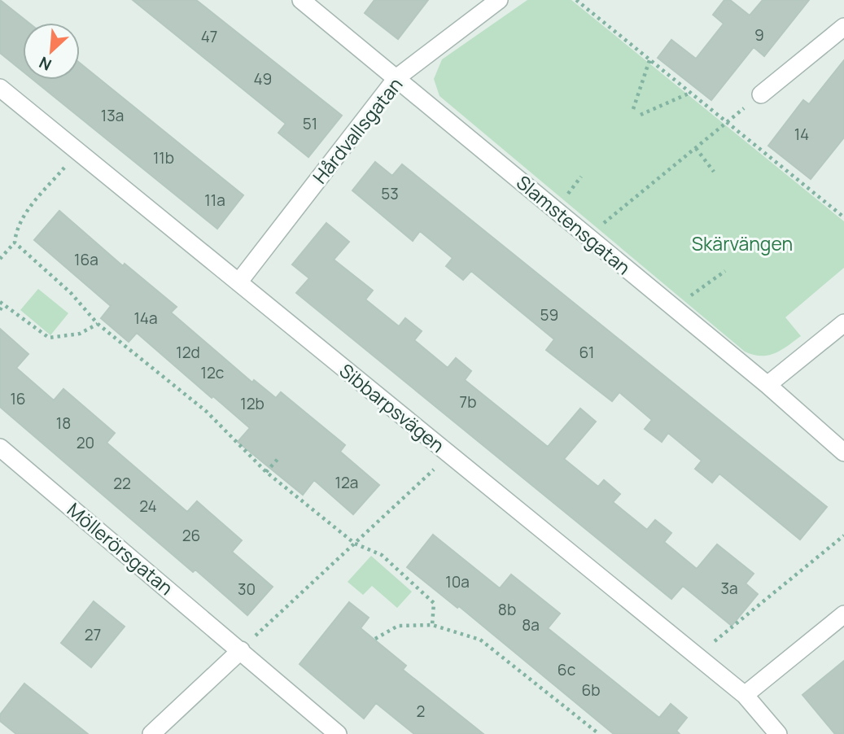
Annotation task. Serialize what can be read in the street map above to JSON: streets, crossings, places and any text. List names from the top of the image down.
{
  "streets": {
    "street": [
      "Hårdvallsgatan",
      "Slamstensgatan",
      "Sibbarpsvägen",
      "Möllerörsgatan"
    ]
  },
  "crossings": [
    ["Hårdvallsgatan", "Slamstensgatan"],
    ["Hårdvallsgatan", "Sibbarpsvägen"]
  ],
  "parks": ["Skärvängen"],
  "house_numbers": [
    "9",
    "47",
    "49",
    "13a",
    "51",
    "14",
    "11b",
    "53",
    "11a",
    "16a",
    "59",
    "14a",
    "12d",
    "61",
    "12c",
    "16",
    "7b",
    "12b",
    "18",
    "20",
    "12a",
    "22",
    "24",
    "26",
    "10a",
    "3a",
    "30",
    "8b",
    "8a",
    "27",
    "6c",
    "6b",
    "2"
  ],
  "north": "bottom left"
}
